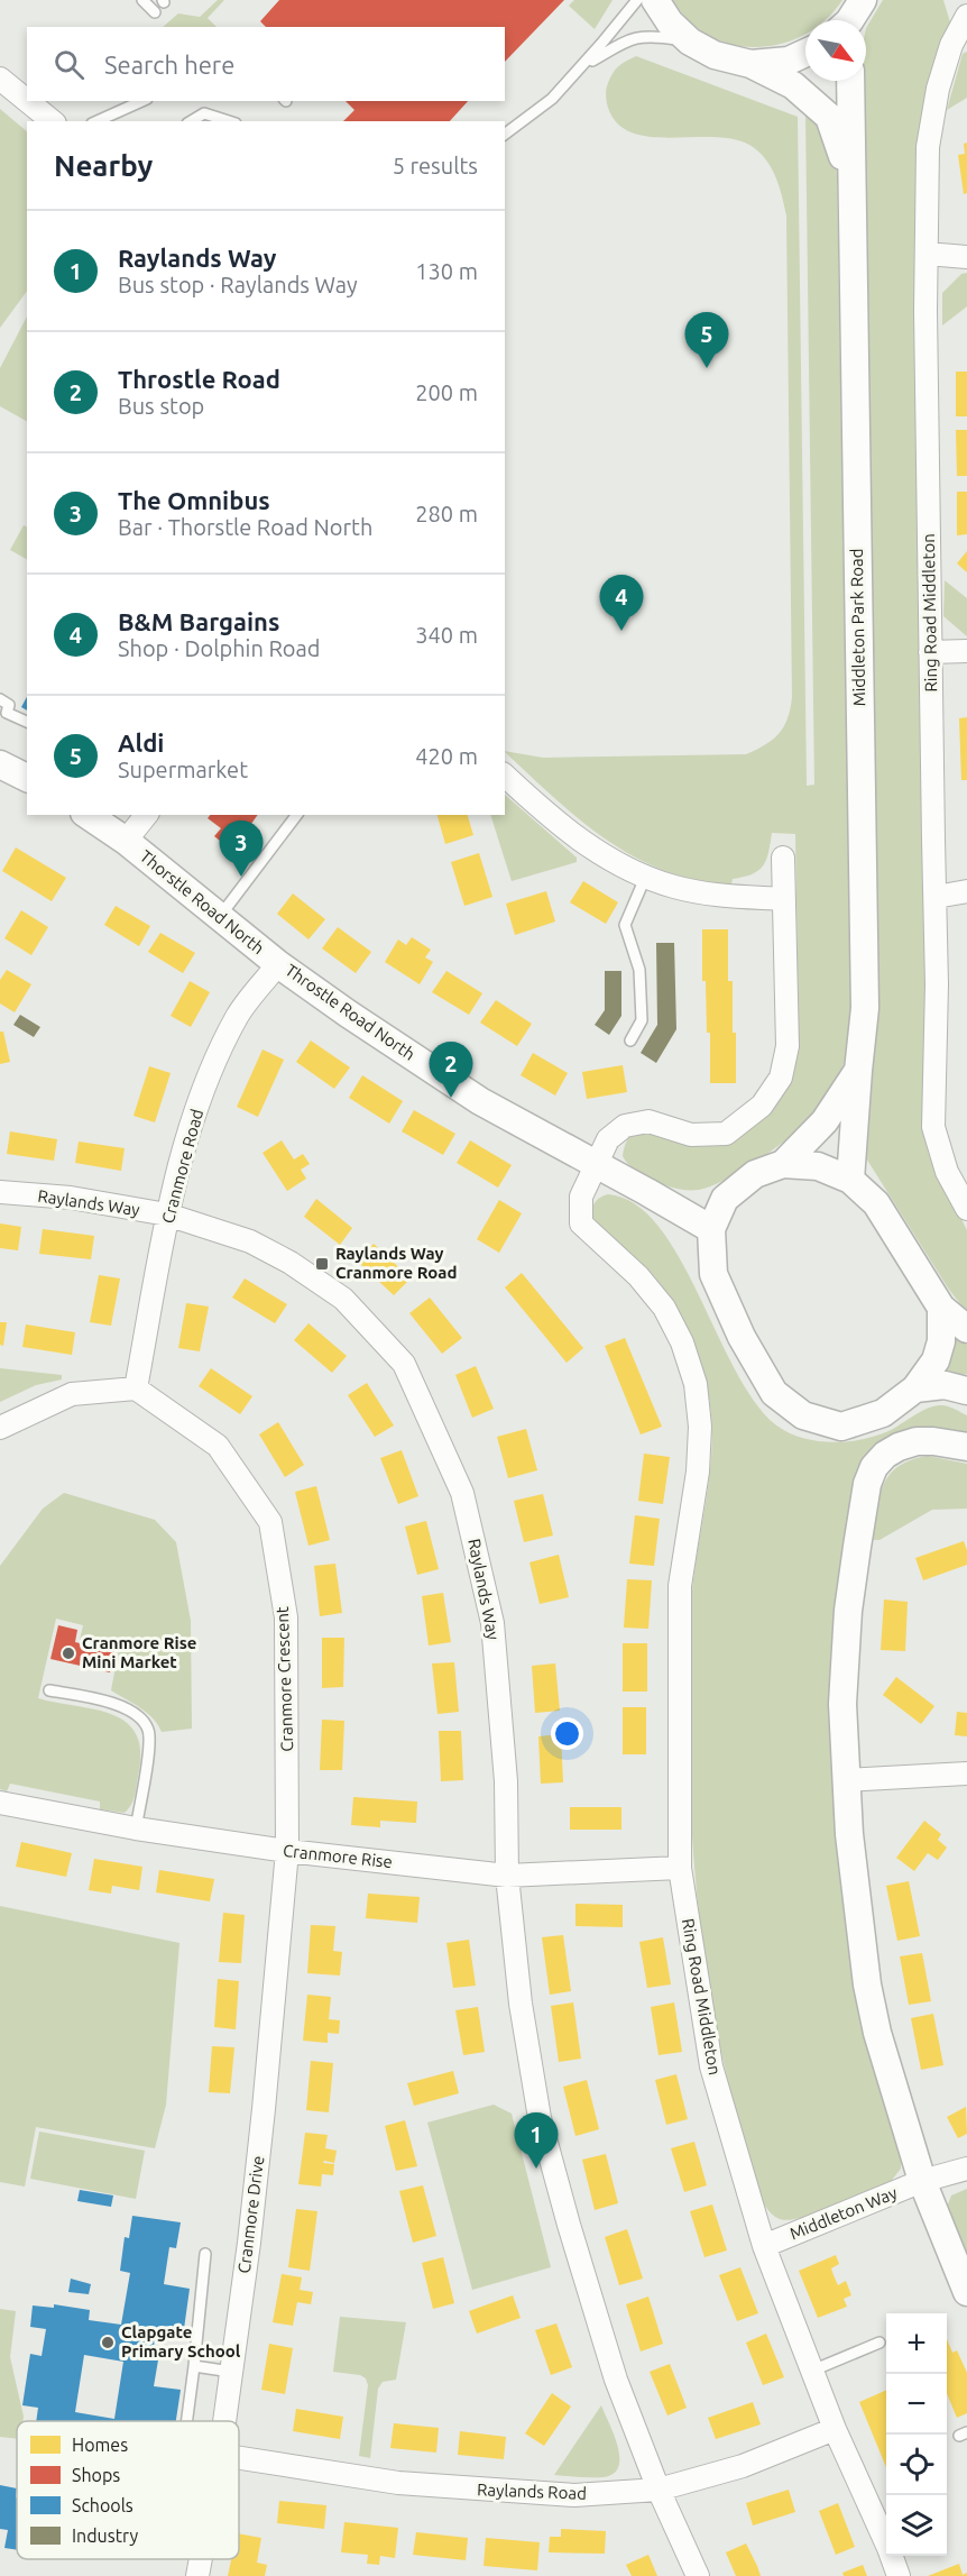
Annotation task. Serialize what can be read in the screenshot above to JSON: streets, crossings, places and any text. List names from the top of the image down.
{
  "streets": {
    "street": [
      "Ring Road Middleton",
      "Middleton Park Road",
      "Thorstle Road North",
      "Throstle Road North",
      "Cranmore Road",
      "Raylands Way",
      "Cranmore Crescent",
      "Cranmore Rise",
      "Middleton Way",
      "Cranmore Drive",
      "Raylands Road"
    ]
  },
  "crossings": [
    ["Ring Road Middleton", "Throstle Road North"],
    ["Ring Road Middleton", "Cranmore Rise"],
    ["Ring Road Middleton", "Middleton Way"],
    ["Ring Road Middleton", "Raylands Road"],
    ["Middleton Park Road", "Throstle Road North"],
    ["Thorstle Road North", "Throstle Road North"],
    ["Thorstle Road North", "Cranmore Road"],
    ["Throstle Road North", "Cranmore Road"],
    ["Cranmore Road", "Raylands Way"],
    ["Cranmore Road", "Cranmore Crescent"],
    ["Raylands Way", "Cranmore Rise"],
    ["Raylands Way", "Raylands Road"],
    ["Cranmore Crescent", "Cranmore Rise"],
    ["Cranmore Crescent", "Cranmore Drive"],
    ["Cranmore Rise", "Cranmore Drive"]
  ],
  "places": {
    "transit": ["Raylands Way Cranmore Road"],
    "other": ["Cranmore Rise Mini Market", "Clapgate Primary School"]
  },
  "legend": [
    "Homes",
    "Shops",
    "Schools",
    "Industry"
  ],
  "north": "bottom right",
  "page": {
    "search": "Search here",
    "heading": ["Nearby", "5 results"],
    "list": [
      {
        "mark": "1",
        "name": "Raylands Way",
        "note": "Bus stop · Raylands Way",
        "value": "130 m"
      },
      {
        "mark": "2",
        "name": "Throstle Road",
        "note": "Bus stop",
        "value": "200 m"
      },
      {
        "mark": "3",
        "name": "The Omnibus",
        "note": "Bar · Thorstle Road North",
        "value": "280 m"
      },
      {
        "mark": "4",
        "name": "B&M Bargains",
        "note": "Shop · Dolphin Road",
        "value": "340 m"
      },
      {
        "mark": "5",
        "name": "Aldi",
        "note": "Supermarket",
        "value": "420 m"
      }
    ],
    "pins": [
      "5",
      "4",
      "3",
      "2",
      "1"
    ],
    "map_buttons": ["+", "−"]
  }
}
